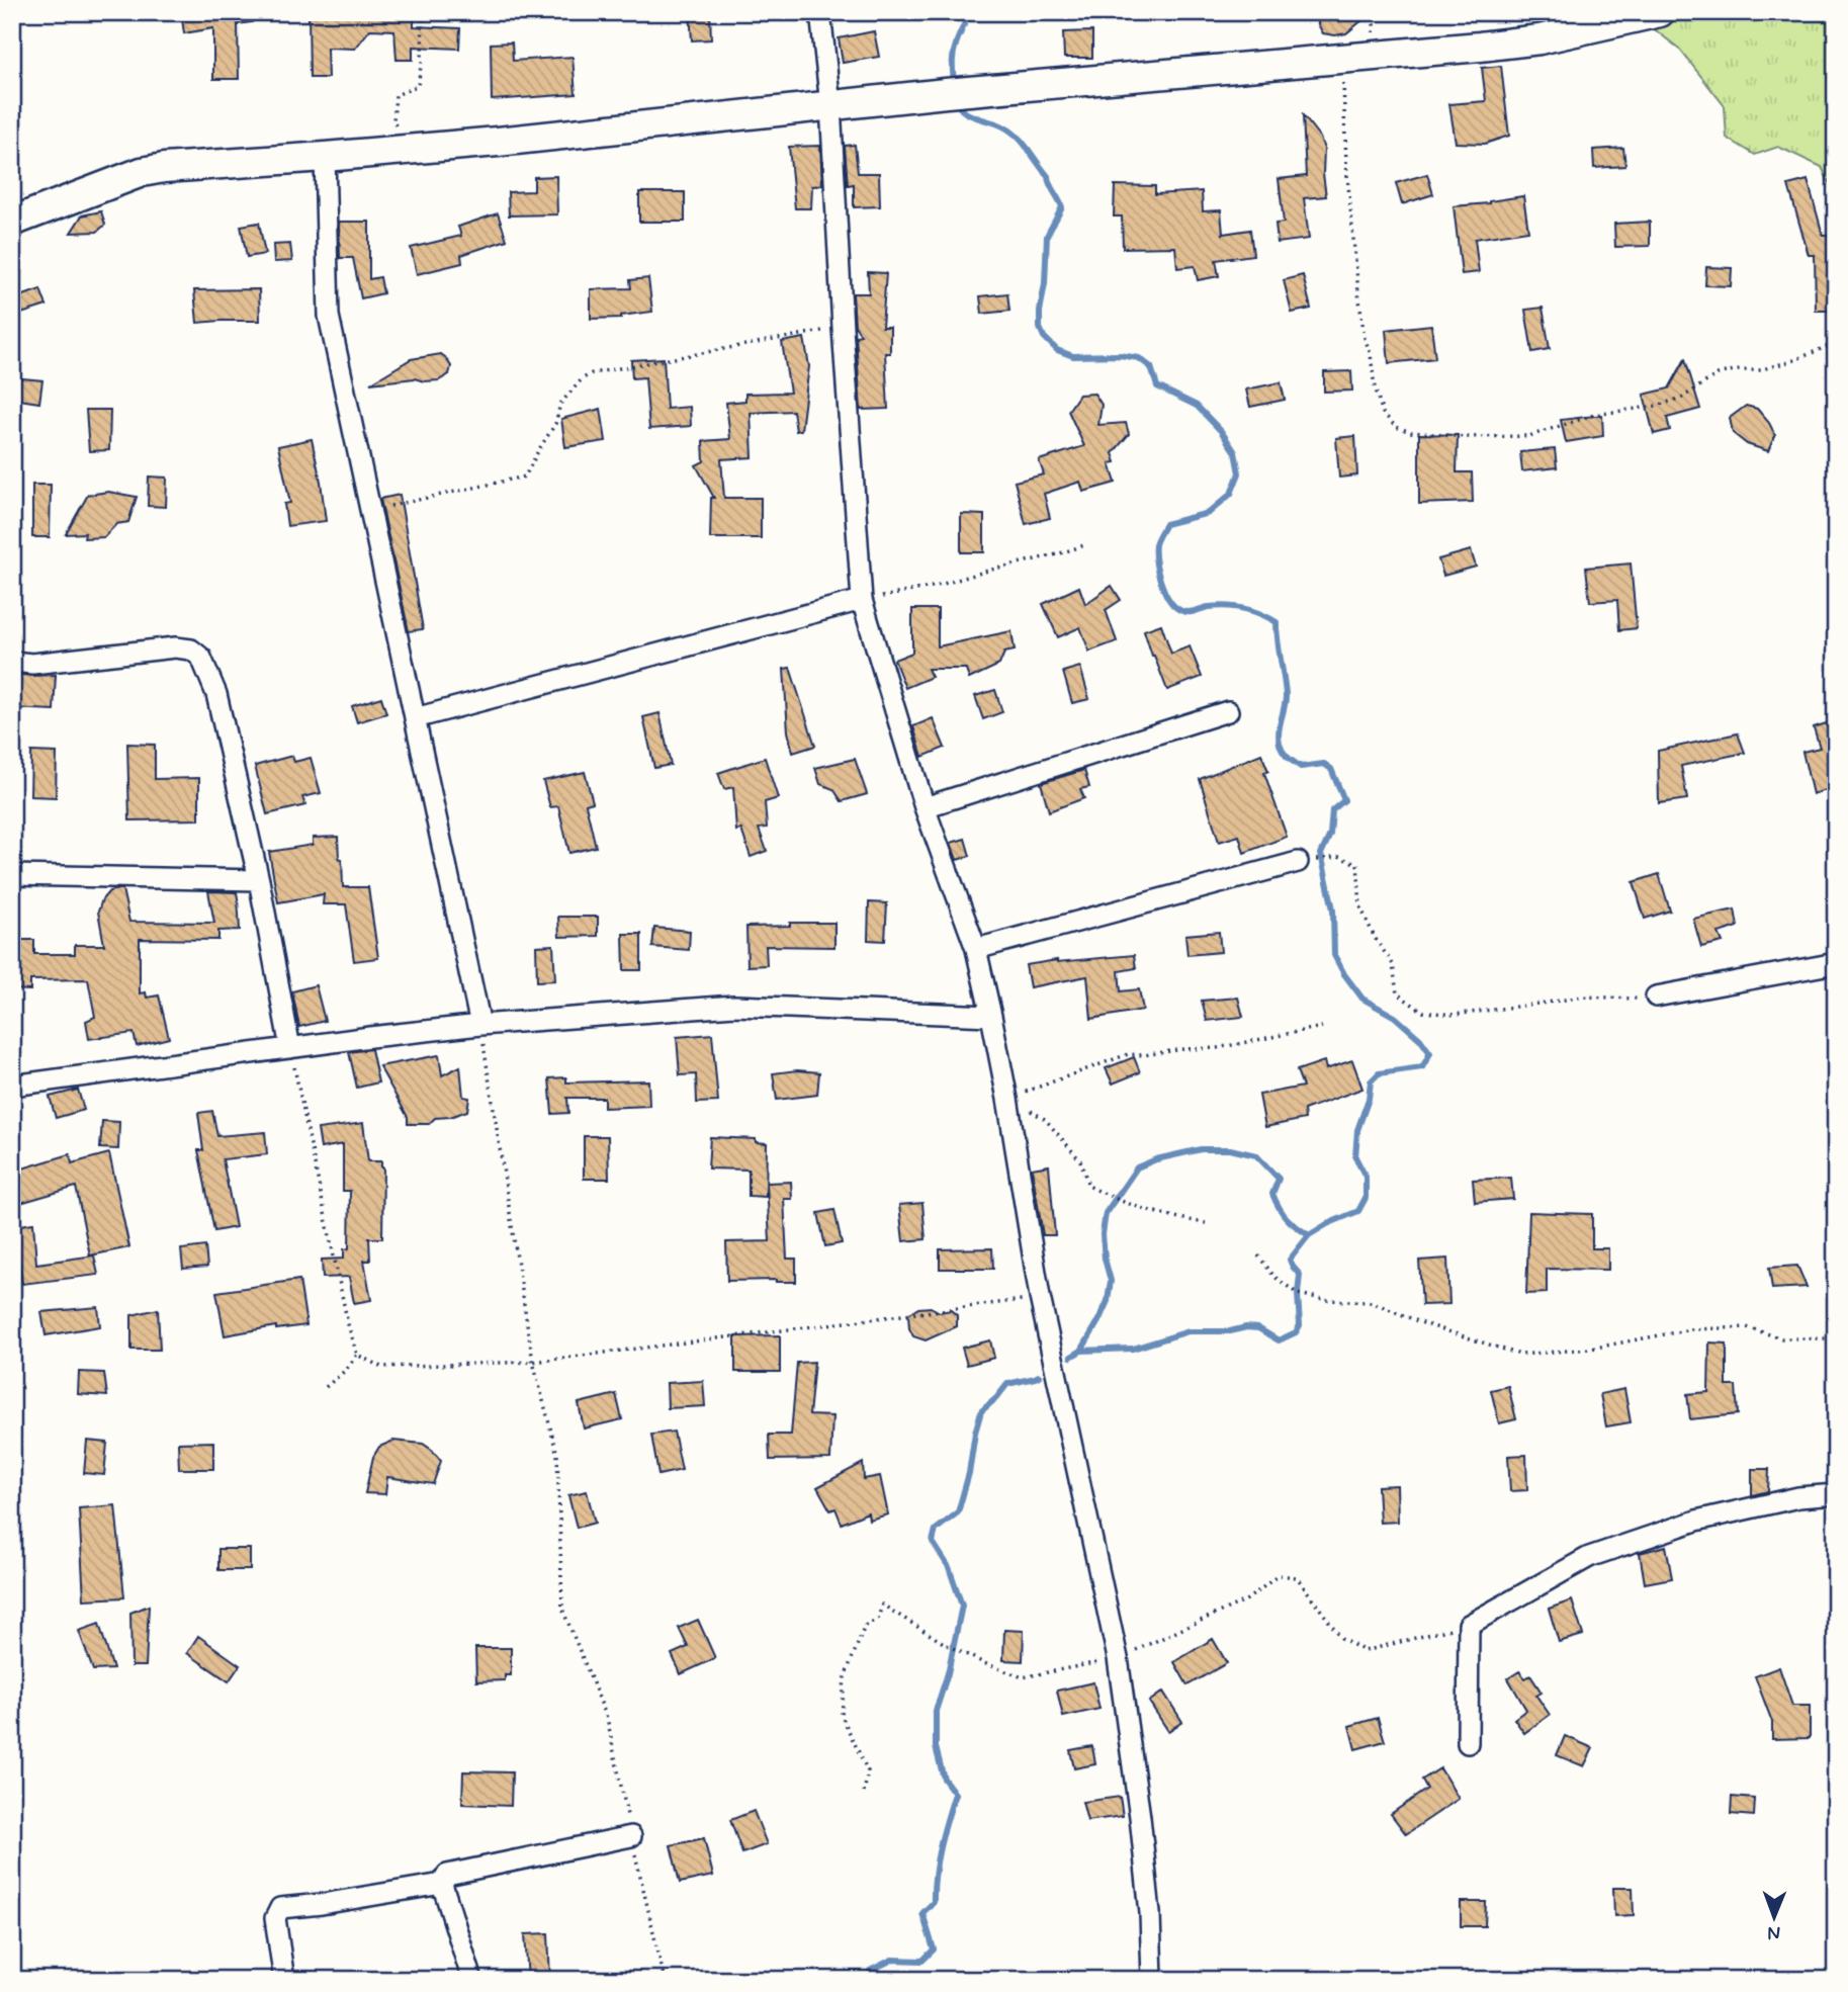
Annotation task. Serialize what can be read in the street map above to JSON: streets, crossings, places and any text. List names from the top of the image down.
{
  "north": "bottom"
}
